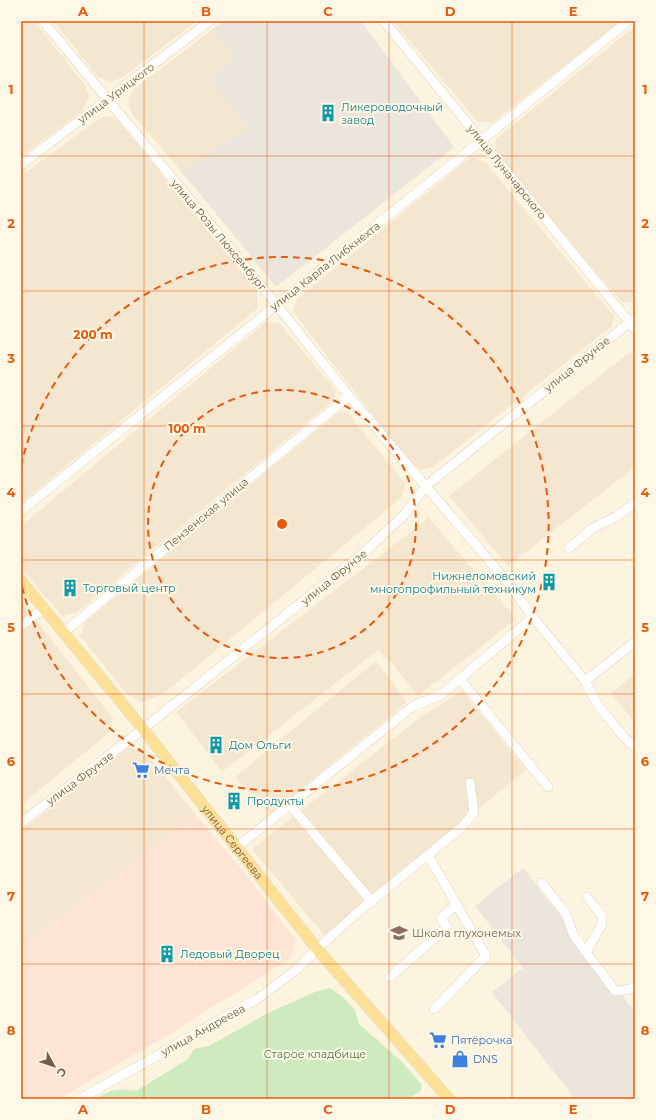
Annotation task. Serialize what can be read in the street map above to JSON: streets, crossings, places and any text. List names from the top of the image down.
{
  "streets": {
    "main road": ["улица Сергеева"],
    "street": [
      "улица Урицкого",
      "улица Луначарского",
      "улица Розы Люксембург",
      "улица Карла Либкнехта",
      "улица Фрунзе",
      "Пензенская улица",
      "улица Андреева"
    ]
  },
  "crossings": [
    ["улица Урицкого", "улица Розы Люксембург"],
    ["улица Луначарского", "улица Карла Либкнехта"],
    ["улица Луначарского", "улица Фрунзе"],
    ["улица Розы Люксембург", "улица Карла Либкнехта"],
    ["улица Розы Люксембург", "улица Фрунзе"],
    ["улица Розы Люксембург", "Пензенская улица"],
    ["улица Фрунзе", "улица Сергеева"],
    ["Пензенская улица", "улица Сергеева"],
    ["улица Сергеева", "улица Андреева"]
  ],
  "parks": ["Старое кладбище"],
  "places": {
    "building": [
      "Ликероводочный завод",
      "Нижнеломовский многопрофильный техникум",
      "Торговый центр",
      "Дом Ольги",
      "Продукты",
      "Ледовый Дворец"
    ],
    "supermarket": ["Мечта", "Пятёрочка"],
    "school or university": ["Школа глухонемых"],
    "shop": ["DNS"]
  },
  "north": "bottom right",
  "grid": {
    "columns": [
      "A",
      "B",
      "C",
      "D",
      "E"
    ],
    "rows": [
      "1",
      "2",
      "3",
      "4",
      "5",
      "6",
      "7",
      "8"
    ]
  },
  "rings": ["200 m", "100 m"]
}
